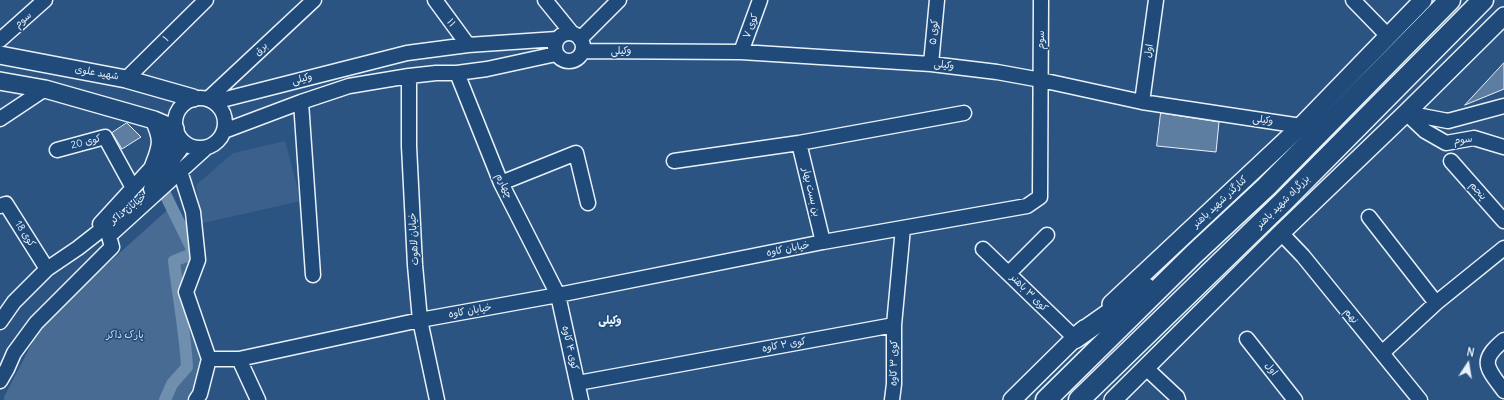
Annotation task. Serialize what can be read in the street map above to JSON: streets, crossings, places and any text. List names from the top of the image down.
{
  "streets": {
    "highway": ["بزرگراه شهید باهنر"],
    "main road": ["شهید علوی", "کنارگذر شهید باهنر"],
    "street": [
      "سوم",
      "۱۱",
      "کوی ۷",
      "کوی ۵",
      "۱",
      "برق",
      "وکیلی",
      "اول",
      "کوی 20",
      "چهارم",
      "پنجم",
      "بن بست بهار",
      "خیابان ذاکر",
      "کوی 18",
      "خیابان لاهوت",
      "خیابان کاوه",
      "کوی ۳ باهنر",
      "نهم",
      "کوی ۲ کاوه",
      "کوی ۴ کاوه",
      "کوی ۳ کاوه"
    ]
  },
  "crossings": [
    ["سوم", "وکیلی"],
    ["سوم", "خیابان کاوه"],
    ["۱۱", "وکیلی"],
    ["کوی ۷", "وکیلی"],
    ["کوی ۵", "وکیلی"],
    ["۱", "شهید علوی"],
    ["برق", "وکیلی"],
    ["برق", "شهید علوی"],
    ["برق", "خیابان ذاکر"],
    ["وکیلی", "اول"],
    ["وکیلی", "شهید علوی"],
    ["وکیلی", "چهارم"],
    ["وکیلی", "کنارگذر شهید باهنر"],
    ["وکیلی", "خیابان ذاکر"],
    ["وکیلی", "خیابان لاهوت"],
    ["وکیلی", "خیابان کاوه"],
    ["شهید علوی", "خیابان ذاکر"],
    ["کوی 20", "خیابان ذاکر"],
    ["چهارم", "خیابان کاوه"],
    ["چهارم", "کوی ۴ کاوه"],
    ["بن بست بهار", "خیابان کاوه"],
    ["کنارگذر شهید باهنر", "کوی ۳ باهنر"],
    ["خیابان ذاکر", "کوی 18"],
    ["خیابان لاهوت", "خیابان کاوه"],
    ["خیابان کاوه", "کوی ۴ کاوه"],
    ["کوی ۲ کاوه", "کوی ۴ کاوه"],
    ["کوی ۲ کاوه", "کوی ۳ کاوه"]
  ],
  "districts": ["وکیلی"],
  "parks": ["پارک ذاکر"],
  "north": "top"
}
